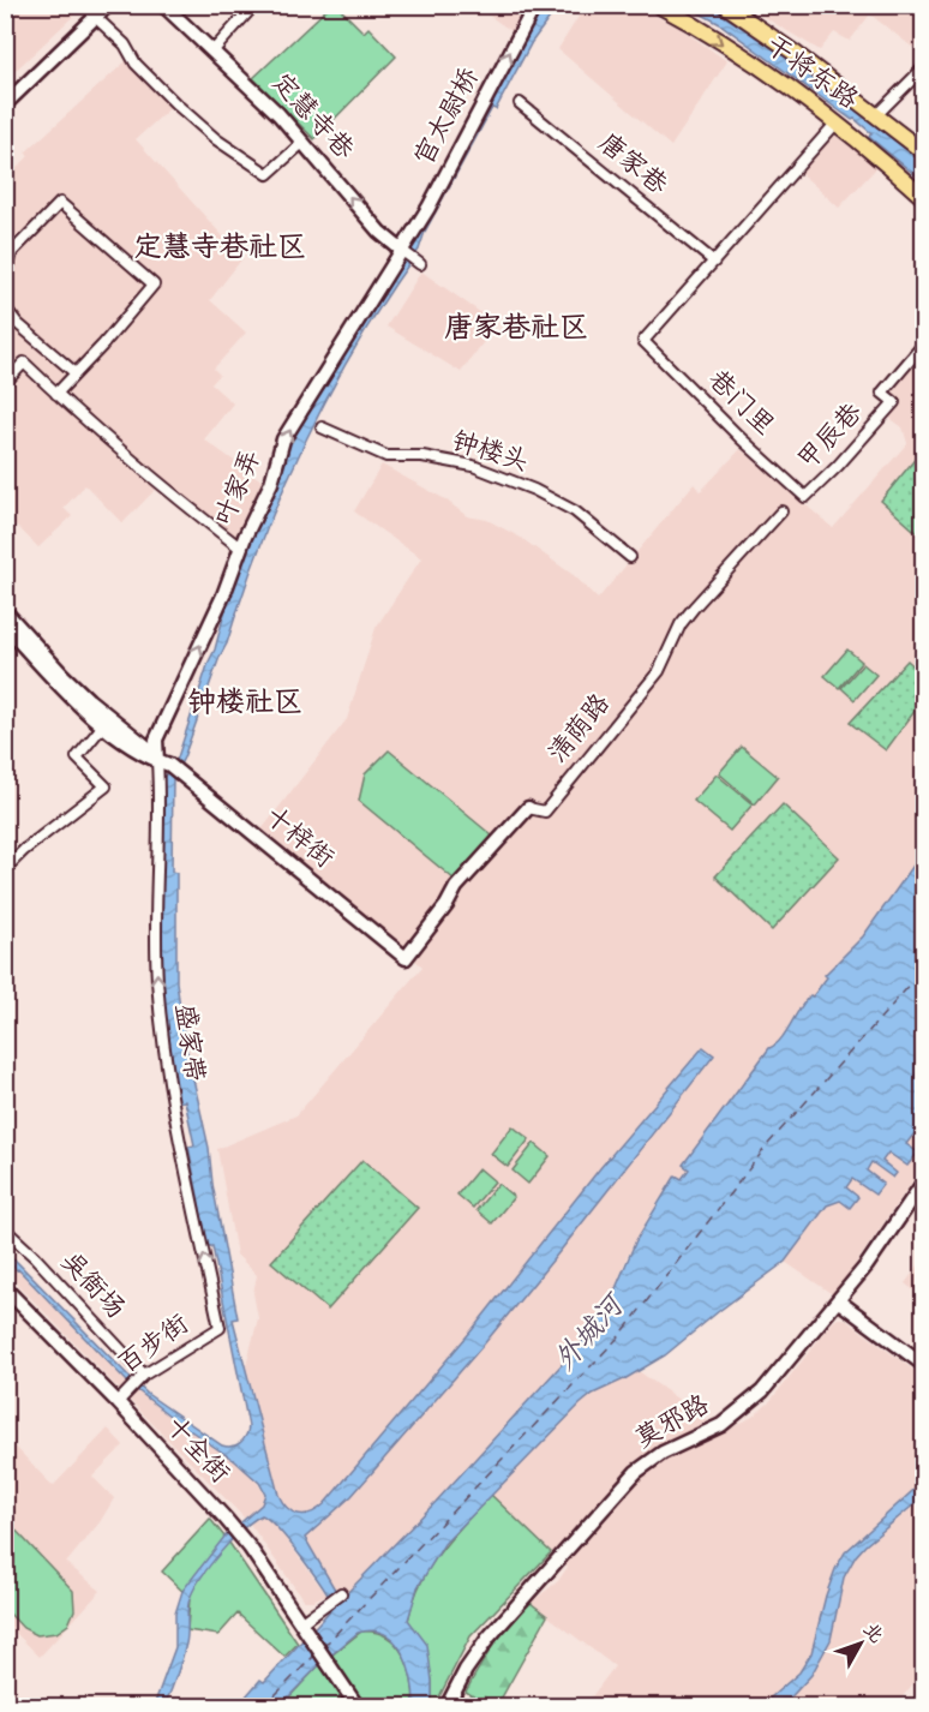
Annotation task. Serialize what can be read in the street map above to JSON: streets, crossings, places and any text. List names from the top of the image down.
{
  "streets": {
    "main road": ["干将东路"],
    "street": [
      "定慧寺巷",
      "官太尉桥",
      "唐家巷",
      "巷门里",
      "甲辰巷",
      "钟楼头",
      "叶家弄",
      "清荫路",
      "十梓街",
      "盛家带",
      "吴衙场",
      "百步街",
      "莫邪路",
      "十全街"
    ]
  },
  "crossings": [
    ["定慧寺巷", "官太尉桥"],
    ["定慧寺巷", "叶家弄"],
    ["官太尉桥", "叶家弄"],
    ["唐家巷", "巷门里"],
    ["巷门里", "甲辰巷"],
    ["叶家弄", "十梓街"],
    ["叶家弄", "盛家带"],
    ["清荫路", "十梓街"],
    ["十梓街", "盛家带"],
    ["盛家带", "百步街"],
    ["吴衙场", "百步街"],
    ["百步街", "十全街"]
  ],
  "one_way": [
    "定慧寺巷",
    "官太尉桥",
    "叶家弄",
    "盛家带"
  ],
  "districts": ["定慧寺巷社区", "唐家巷社区", "钟楼社区"],
  "water": ["外城河"],
  "north": "top right"
}
